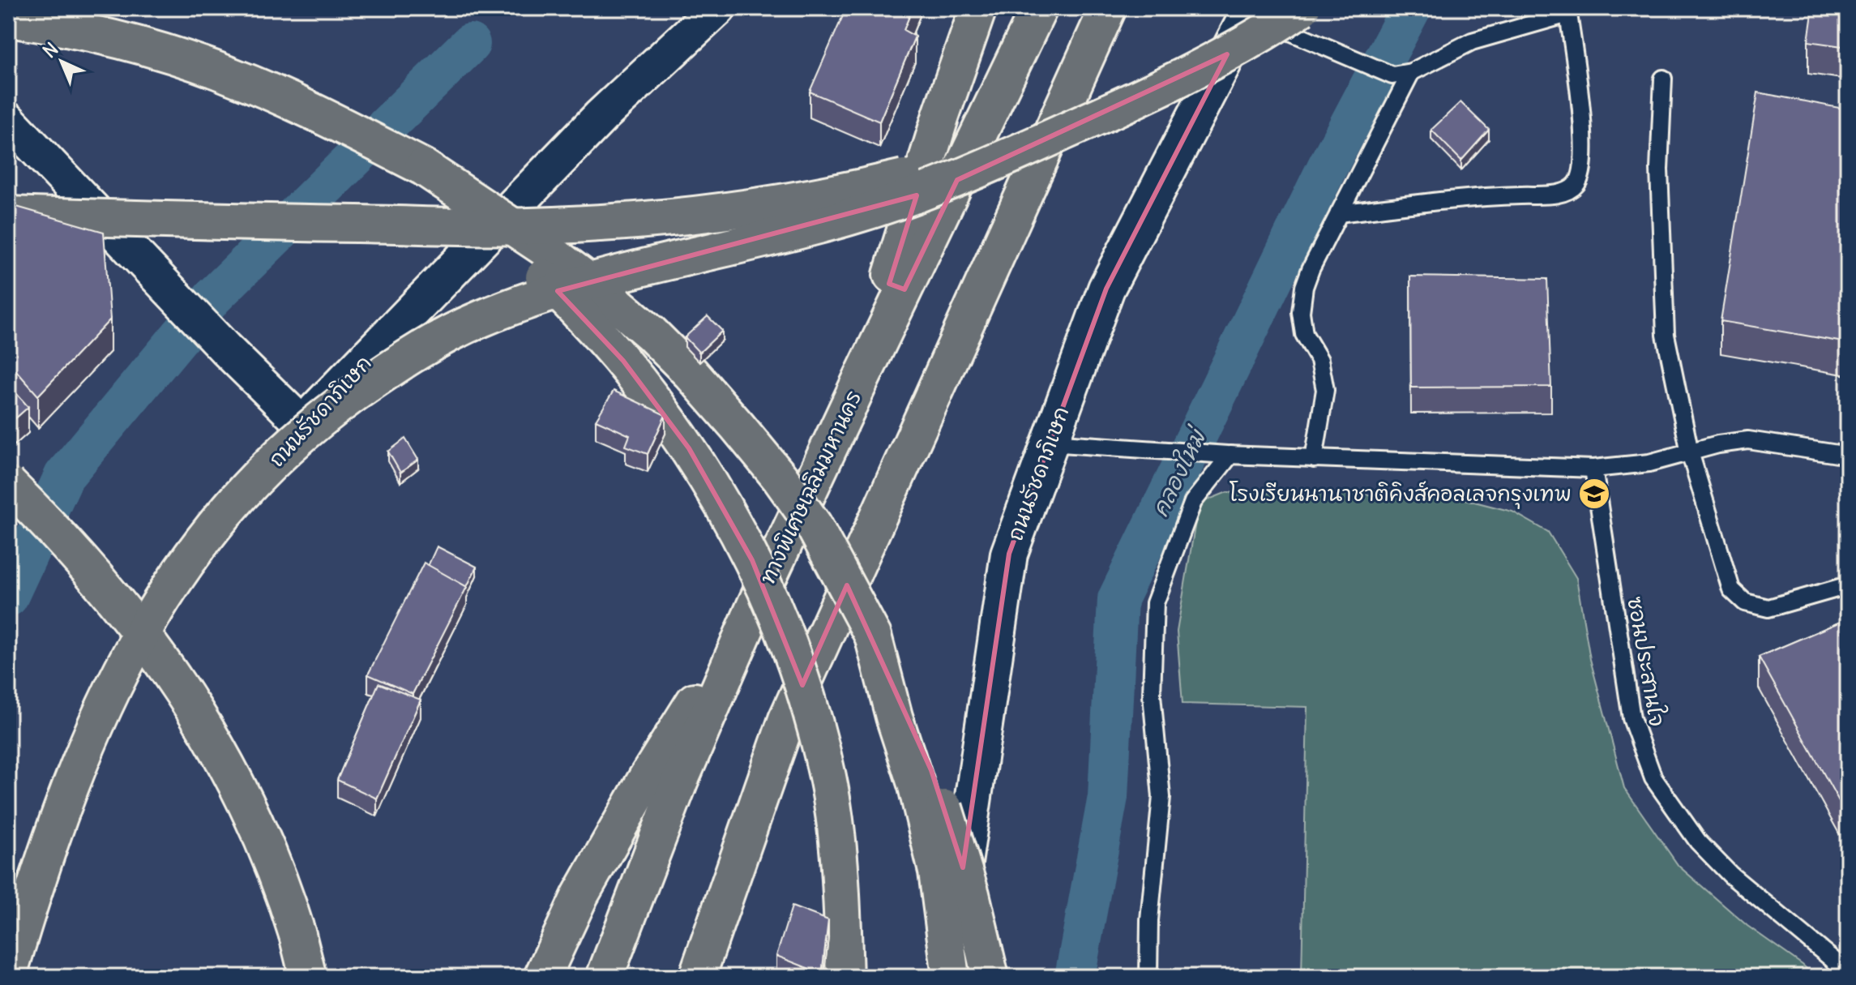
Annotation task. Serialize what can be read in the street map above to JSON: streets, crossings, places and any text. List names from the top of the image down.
{
  "streets": {
    "highway": ["ทางพิเศษเฉลิมมหานคร"],
    "main road": ["ถนนรัชดาภิเษก"],
    "lane": ["ซอนประสานใจ"]
  },
  "water": ["คลองใหม่"],
  "places": {
    "school or university": ["โรงเรียนนานาชาติคิงส์คอลเลจกรุงเทพ"]
  },
  "north": "top left"
}
